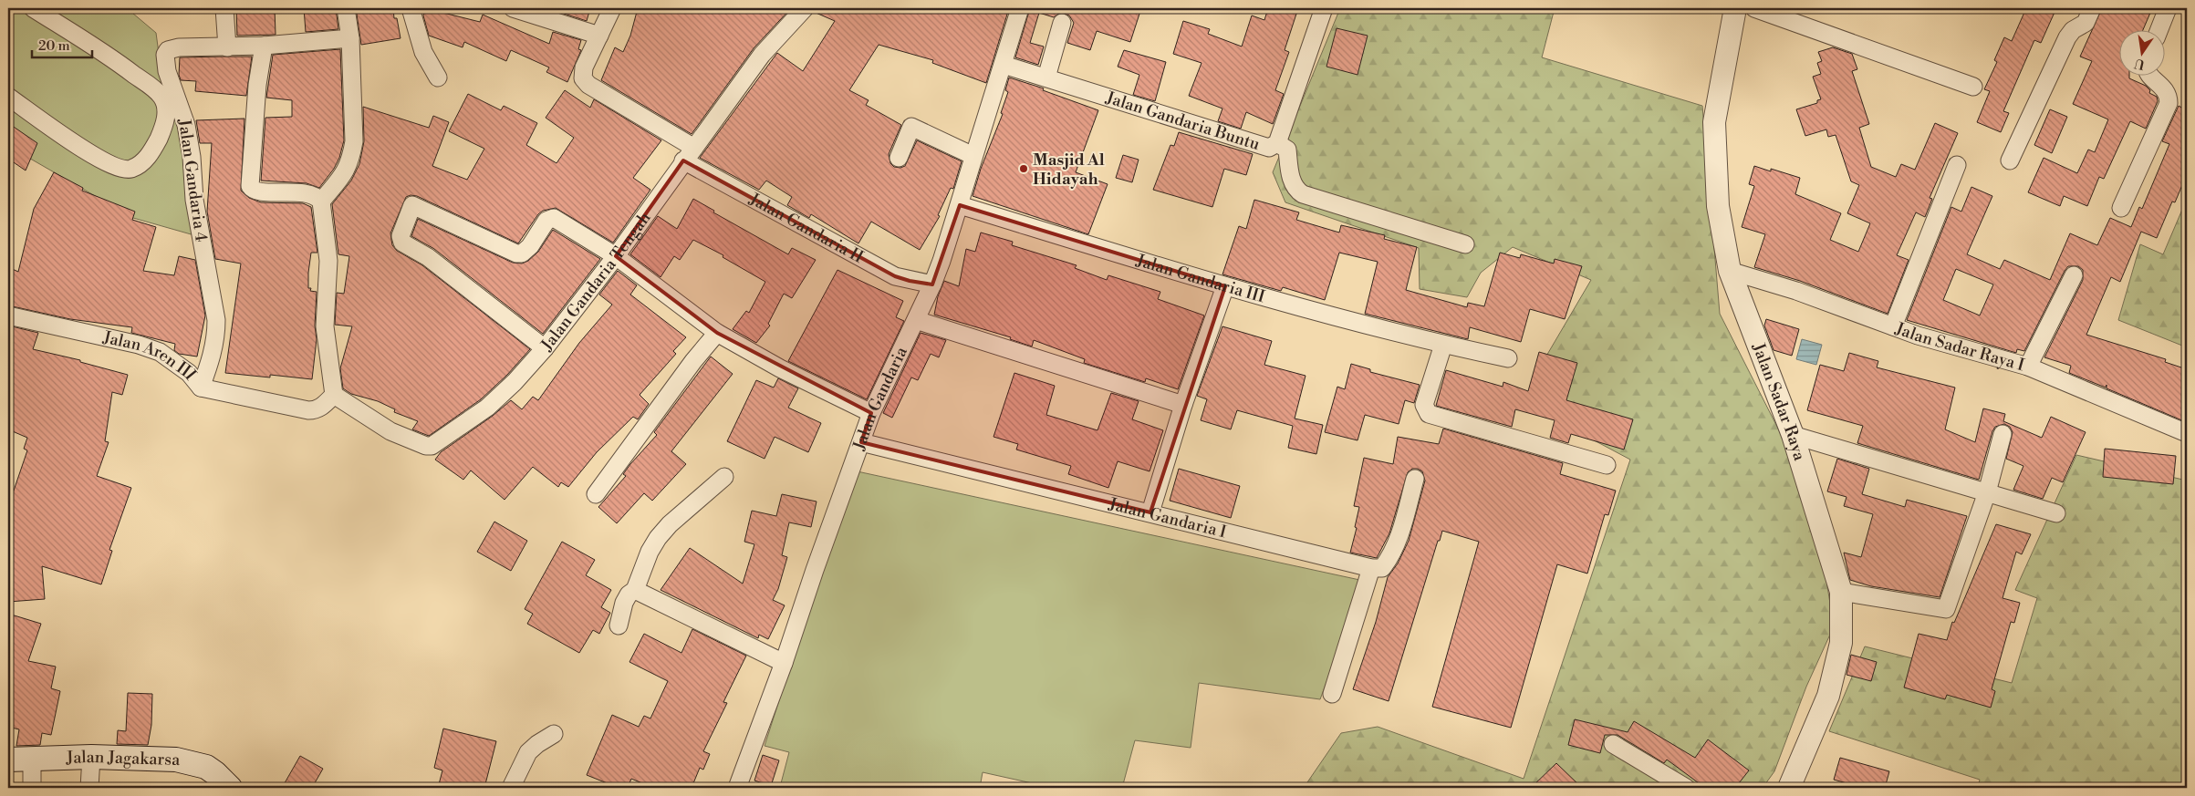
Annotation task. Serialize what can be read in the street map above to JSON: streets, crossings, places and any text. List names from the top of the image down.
{
  "streets": {
    "main road": ["Jalan Jagakarsa"],
    "street": [
      "Jalan Gandaria Buntu",
      "Jalan Gandaria 4",
      "Jalan Gandaria II",
      "Jalan Gandaria III",
      "Jalan Gandaria Tengah",
      "Jalan Sadar Raya I",
      "Jalan Aren III",
      "Jalan Gandaria",
      "Jalan Sadar Raya",
      "Jalan Gandaria I"
    ]
  },
  "crossings": [
    ["Jalan Gandaria Buntu", "Jalan Gandaria"],
    ["Jalan Gandaria 4", "Jalan Aren III"],
    ["Jalan Gandaria II", "Jalan Gandaria Tengah"],
    ["Jalan Gandaria II", "Jalan Gandaria"],
    ["Jalan Gandaria III", "Jalan Gandaria"],
    ["Jalan Gandaria Tengah", "Jalan Aren III"],
    ["Jalan Sadar Raya I", "Jalan Sadar Raya"],
    ["Jalan Gandaria", "Jalan Gandaria I"]
  ],
  "places": ["Masjid Al Hidayah"],
  "scale_bar": "20 m",
  "north": "bottom"
}
